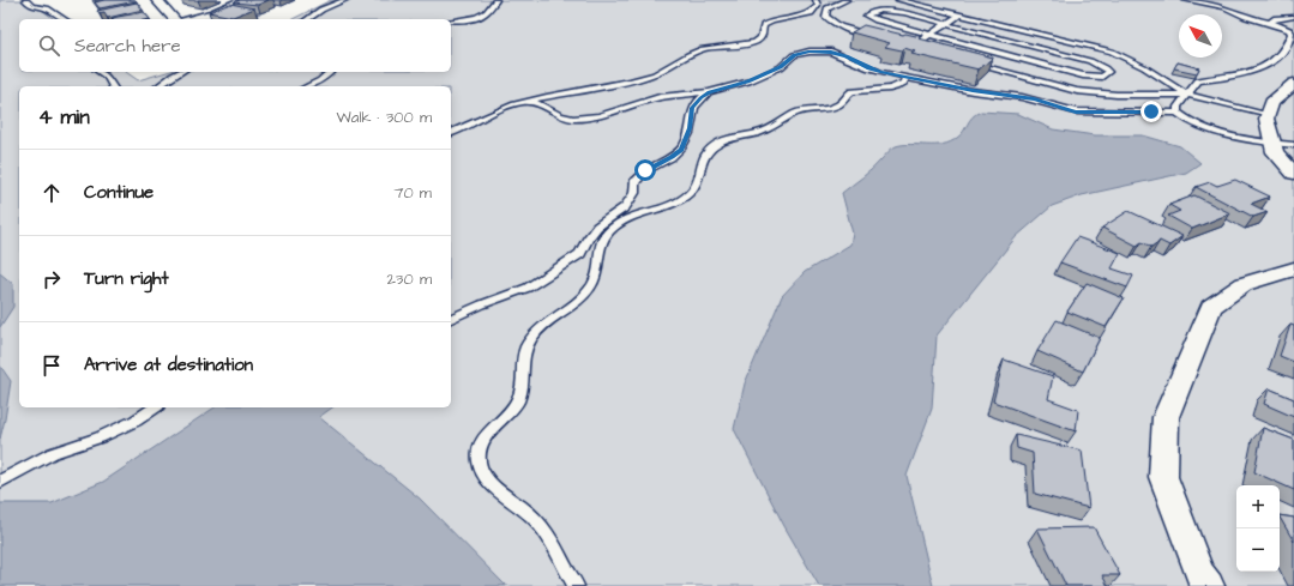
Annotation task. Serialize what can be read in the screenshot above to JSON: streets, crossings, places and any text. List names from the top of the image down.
{
  "north": "top left",
  "page": {
    "search": "Search here",
    "heading": ["4 min", "Walk · 300 m"],
    "list": [
      ["Continue", "70 m"],
      ["Turn right", "230 m"],
      "Arrive at destination"
    ],
    "map_buttons": ["+", "−"]
  }
}
